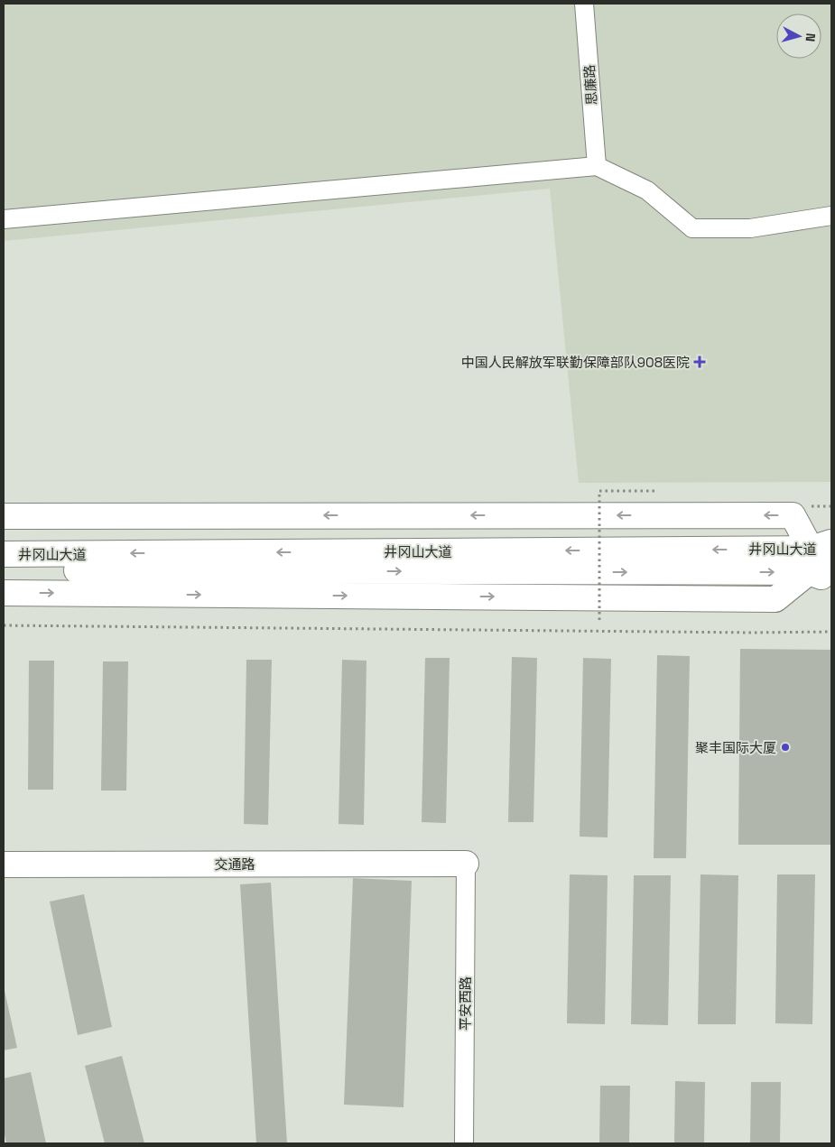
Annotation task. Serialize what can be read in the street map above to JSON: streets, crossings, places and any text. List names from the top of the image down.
{
  "streets": {
    "main road": ["井冈山大道", "交通路"],
    "street": ["思廉路", "平安西路"]
  },
  "crossings": [
    ["交通路", "平安西路"]
  ],
  "places": {
    "health": ["中国人民解放军联勤保障部队908医院"],
    "other": ["聚丰国际大厦"]
  },
  "north": "right"
}
